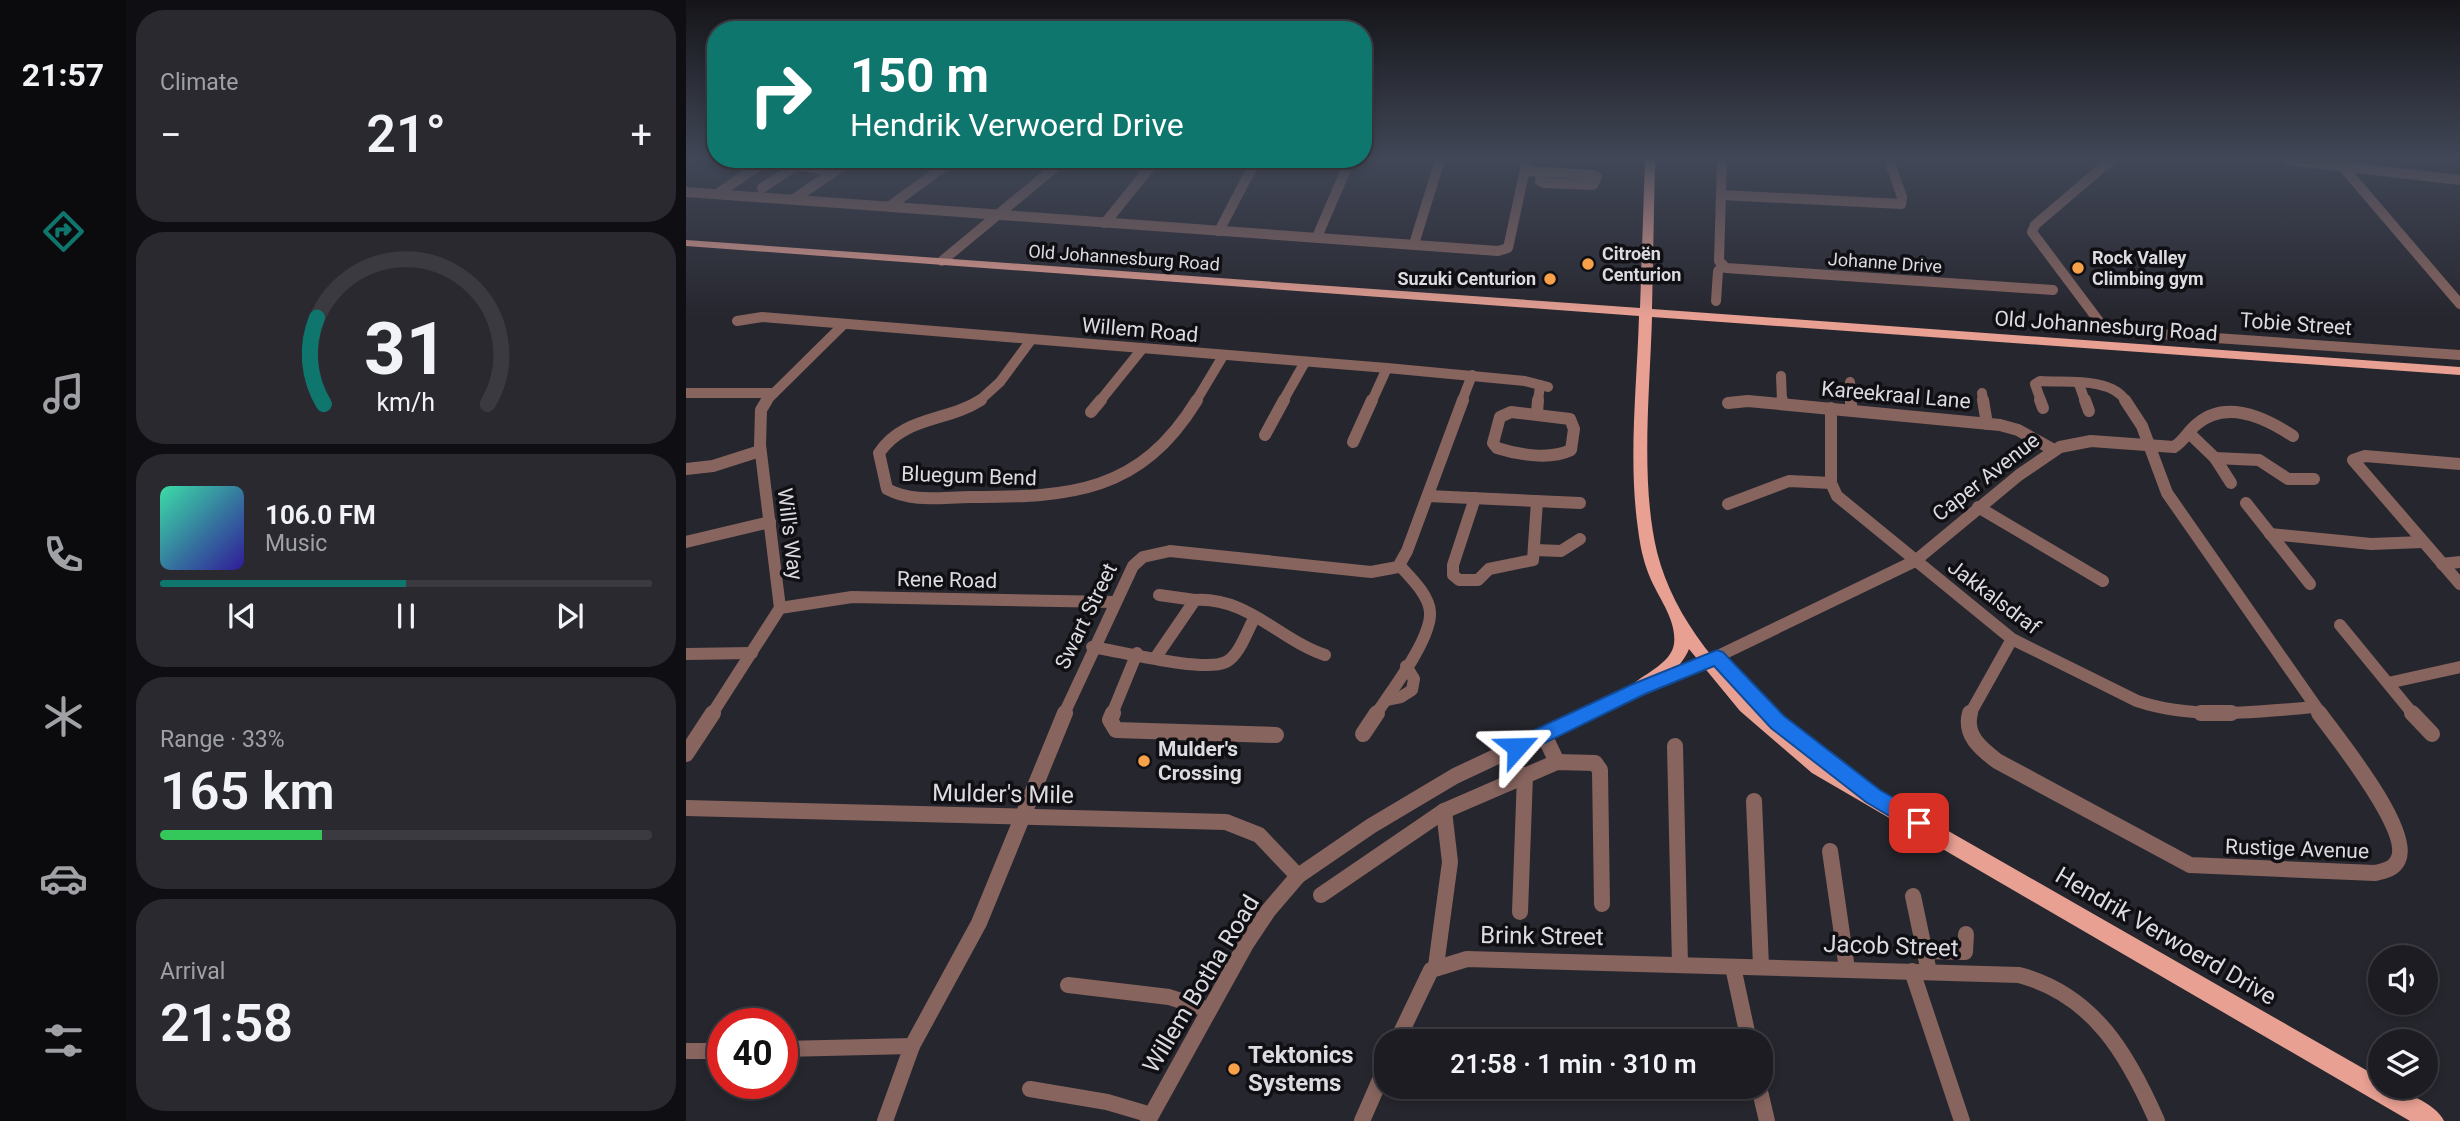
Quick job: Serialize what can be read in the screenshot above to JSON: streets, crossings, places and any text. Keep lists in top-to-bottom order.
{
  "streets": {
    "main road": ["Old Johannesburg Road", "Hendrik Verwoerd Drive"],
    "street": [
      "Johanne Drive",
      "Tobie Street",
      "Willem Road",
      "Kareekraal Lane",
      "Bluegum Bend",
      "Caper Avenue",
      "Will's Way",
      "Rene Road",
      "Jakkalsdraf",
      "Swart Street",
      "Mulder's Mile",
      "Rustige Avenue",
      "Brink Street",
      "Jacob Street",
      "Willem Botha Road"
    ]
  },
  "crossings": [
    ["Old Johannesburg Road", "Hendrik Verwoerd Drive"],
    ["Willem Road", "Bluegum Bend"],
    ["Willem Road", "Will's Way"],
    ["Kareekraal Lane", "Caper Avenue"],
    ["Caper Avenue", "Jakkalsdraf"],
    ["Caper Avenue", "Rustige Avenue"],
    ["Caper Avenue", "Hendrik Verwoerd Drive"],
    ["Caper Avenue", "Willem Botha Road"],
    ["Will's Way", "Rene Road"],
    ["Rene Road", "Swart Street"],
    ["Jakkalsdraf", "Rustige Avenue"],
    ["Swart Street", "Mulder's Mile"],
    ["Mulder's Mile", "Willem Botha Road"],
    ["Brink Street", "Jacob Street"],
    ["Hendrik Verwoerd Drive", "Willem Botha Road"]
  ],
  "places": [
    "Citroën Centurion",
    "Rock Valley Climbing gym",
    "Suzuki Centurion",
    "Mulder's Crossing",
    "Tektonics Systems"
  ],
  "page": {
    "tabs": "21:57",
    "tile": [
      "Climate",
      ["Range · 33%", "165 km"],
      ["Arrival", "21:58"]
    ],
    "turn": ["150 m", "Hendrik Verwoerd Drive"],
    "heat": ["−", "21°", "+"],
    "song": ["106.0 FM", "Music"],
    "limit": "40",
    "trip": "21:58 · 1 min · 310 m",
    "gauge": ["31", "km/h"]
  }
}
